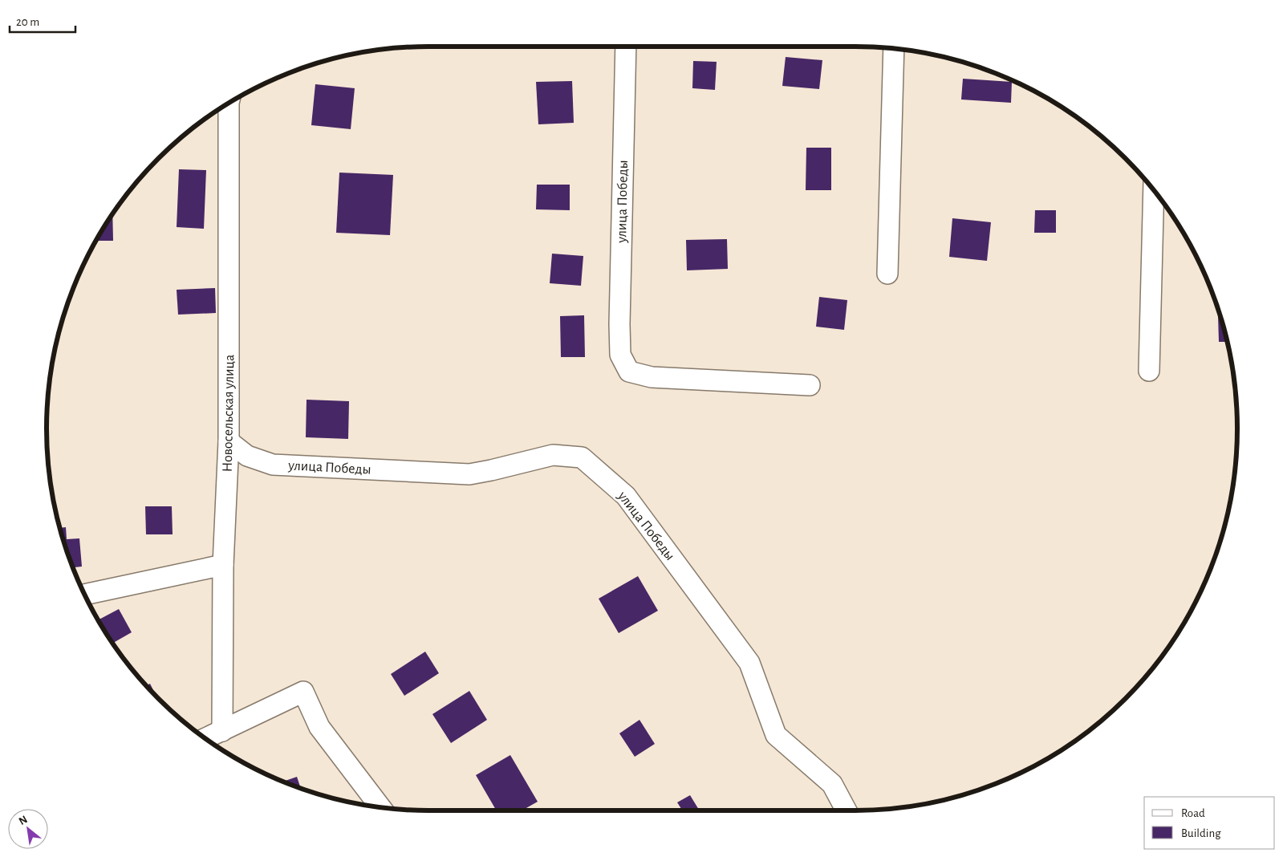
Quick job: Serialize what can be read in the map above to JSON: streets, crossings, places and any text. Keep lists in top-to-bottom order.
{
  "streets": {
    "street": ["улица Победы", "Новосельская улица"]
  },
  "crossings": [
    ["улица Победы", "Новосельская улица"]
  ],
  "legend": ["Road", "Building"],
  "scale_bar": "20 m",
  "north": "top left"
}
